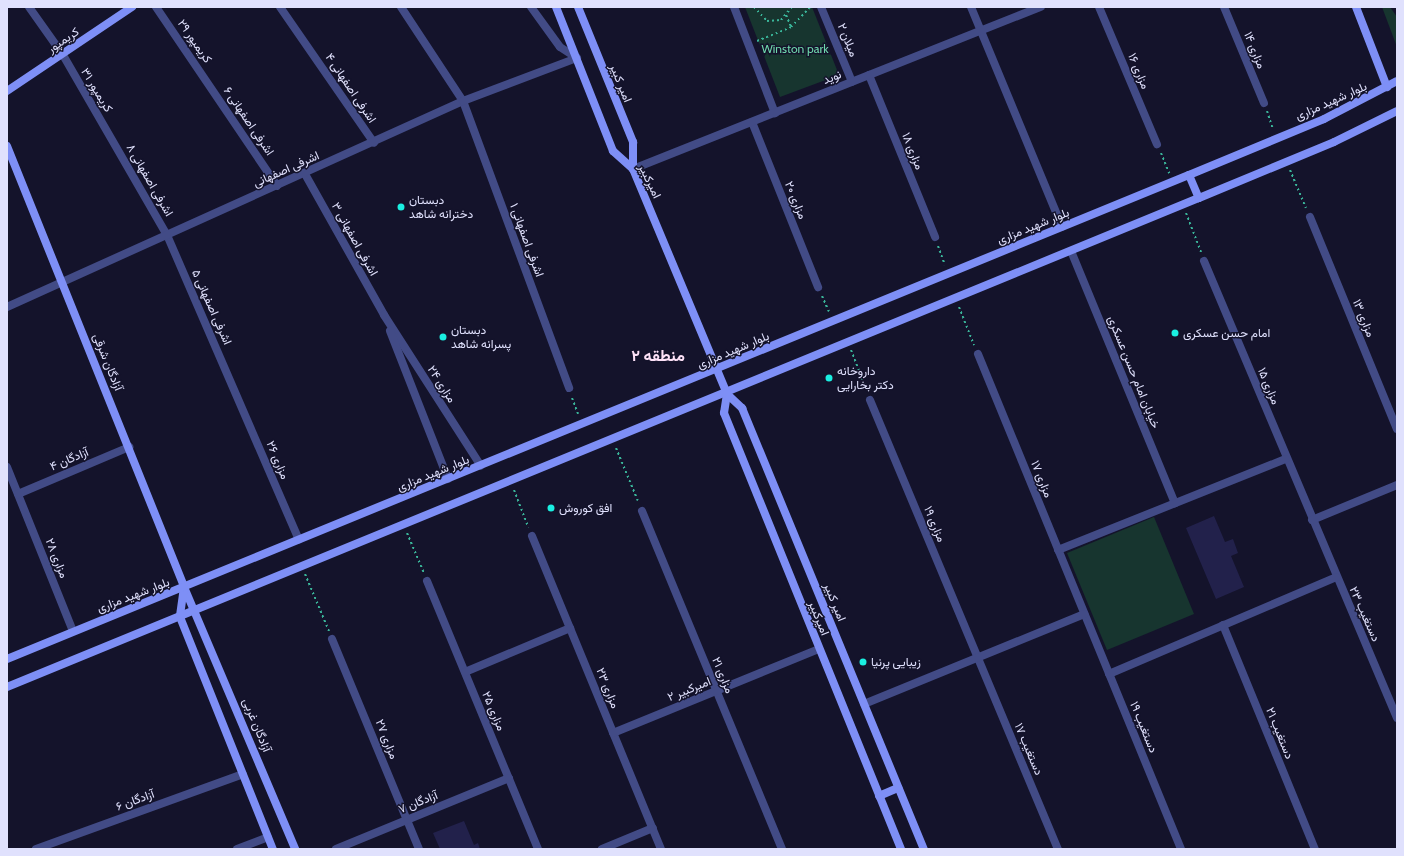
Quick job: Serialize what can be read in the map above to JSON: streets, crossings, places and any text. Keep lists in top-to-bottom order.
{
  "streets": {
    "main road": [
      "کریمپور",
      "امیر کبیر",
      "بلوار شهید مزاری",
      "امیرکبیر",
      "آزادگان شرقی",
      "آزادگان غربی"
    ],
    "street": [
      "میلان ۲",
      "کریمپور ۲۹",
      "مزاری ۱۴",
      "مزاری ۱۶",
      "نوید",
      "اشرفی اصفهانی ۴",
      "کریمپور ۳۱",
      "اشرفی اصفهانی ۶",
      "مزاری ۱۸",
      "اشرفی اصفهانی",
      "اشرفی اصفهانی ۸",
      "مزاری ۲۰",
      "اشرفی اصفهانی ۳",
      "اشرفی اصفهانی ۱",
      "اشرفی اصفهانی ۵",
      "مزاری ۱۳",
      "خیابان امام حسن عسکری",
      "مزاری ۲۴",
      "مزاری ۱۵",
      "آزادگان ۴",
      "مزاری ۲۶",
      "مزاری ۱۷",
      "مزاری ۱۹",
      "مزاری ۲۸",
      "دستغیب ۲۳",
      "مزاری ۲۱",
      "مزاری ۲۳",
      "امیرکبیر ۲",
      "مزاری ۲۵",
      "دستغیب ۱۹",
      "دستغیب ۲۱",
      "مزاری ۲۷",
      "دستغیب ۱۷",
      "آزادگان ۶",
      "آزادگان ۷"
    ]
  },
  "crossings": [
    ["کریمپور", "کریمپور ۳۱"],
    ["میلان ۲", "نوید"],
    ["کریمپور ۲۹", "اشرفی اصفهانی ۶"],
    ["نوید", "امیر کبیر"],
    ["نوید", "مزاری ۱۸"],
    ["نوید", "امیرکبیر"],
    ["نوید", "مزاری ۲۰"],
    ["امیر کبیر", "بلوار شهید مزاری"],
    ["امیر کبیر", "امیرکبیر"],
    ["اشرفی اصفهانی ۴", "اشرفی اصفهانی"],
    ["کریمپور ۳۱", "اشرفی اصفهانی ۸"],
    ["بلوار شهید مزاری", "امیرکبیر"],
    ["بلوار شهید مزاری", "آزادگان شرقی"],
    ["بلوار شهید مزاری", "مزاری ۲۴"],
    ["بلوار شهید مزاری", "مزاری ۲۶"],
    ["بلوار شهید مزاری", "مزاری ۲۸"],
    ["اشرفی اصفهانی ۶", "اشرفی اصفهانی"],
    ["اشرفی اصفهانی", "اشرفی اصفهانی ۸"],
    ["اشرفی اصفهانی", "امیرکبیر"],
    ["اشرفی اصفهانی", "اشرفی اصفهانی ۳"],
    ["اشرفی اصفهانی", "اشرفی اصفهانی ۱"],
    ["اشرفی اصفهانی", "اشرفی اصفهانی ۵"],
    ["اشرفی اصفهانی", "آزادگان شرقی"],
    ["اشرفی اصفهانی ۸", "اشرفی اصفهانی ۵"],
    ["امیرکبیر", "امیرکبیر ۲"],
    ["اشرفی اصفهانی ۳", "مزاری ۲۴"],
    ["اشرفی اصفهانی ۵", "مزاری ۲۶"],
    ["آزادگان شرقی", "آزادگان ۴"],
    ["آزادگان شرقی", "آزادگان غربی"],
    ["مزاری ۱۵", "دستغیب ۲۳"],
    ["آزادگان ۴", "مزاری ۲۸"],
    ["مزاری ۱۷", "دستغیب ۱۹"],
    ["مزاری ۱۹", "دستغیب ۱۷"],
    ["مزاری ۲۱", "امیرکبیر ۲"],
    ["مزاری ۲۳", "امیرکبیر ۲"],
    ["مزاری ۲۵", "آزادگان ۷"],
    ["مزاری ۲۷", "آزادگان ۷"]
  ],
  "districts": ["منطقه ۲"],
  "parks": ["Winston park"],
  "places": [
    "دبستان دخترانه شاهد",
    "امام حسن عسکری",
    "دبستان پسرانه شاهد",
    "داروخانه دکتر بخارایی",
    "افق کوروش",
    "زیبایی پرنیا"
  ]
}
